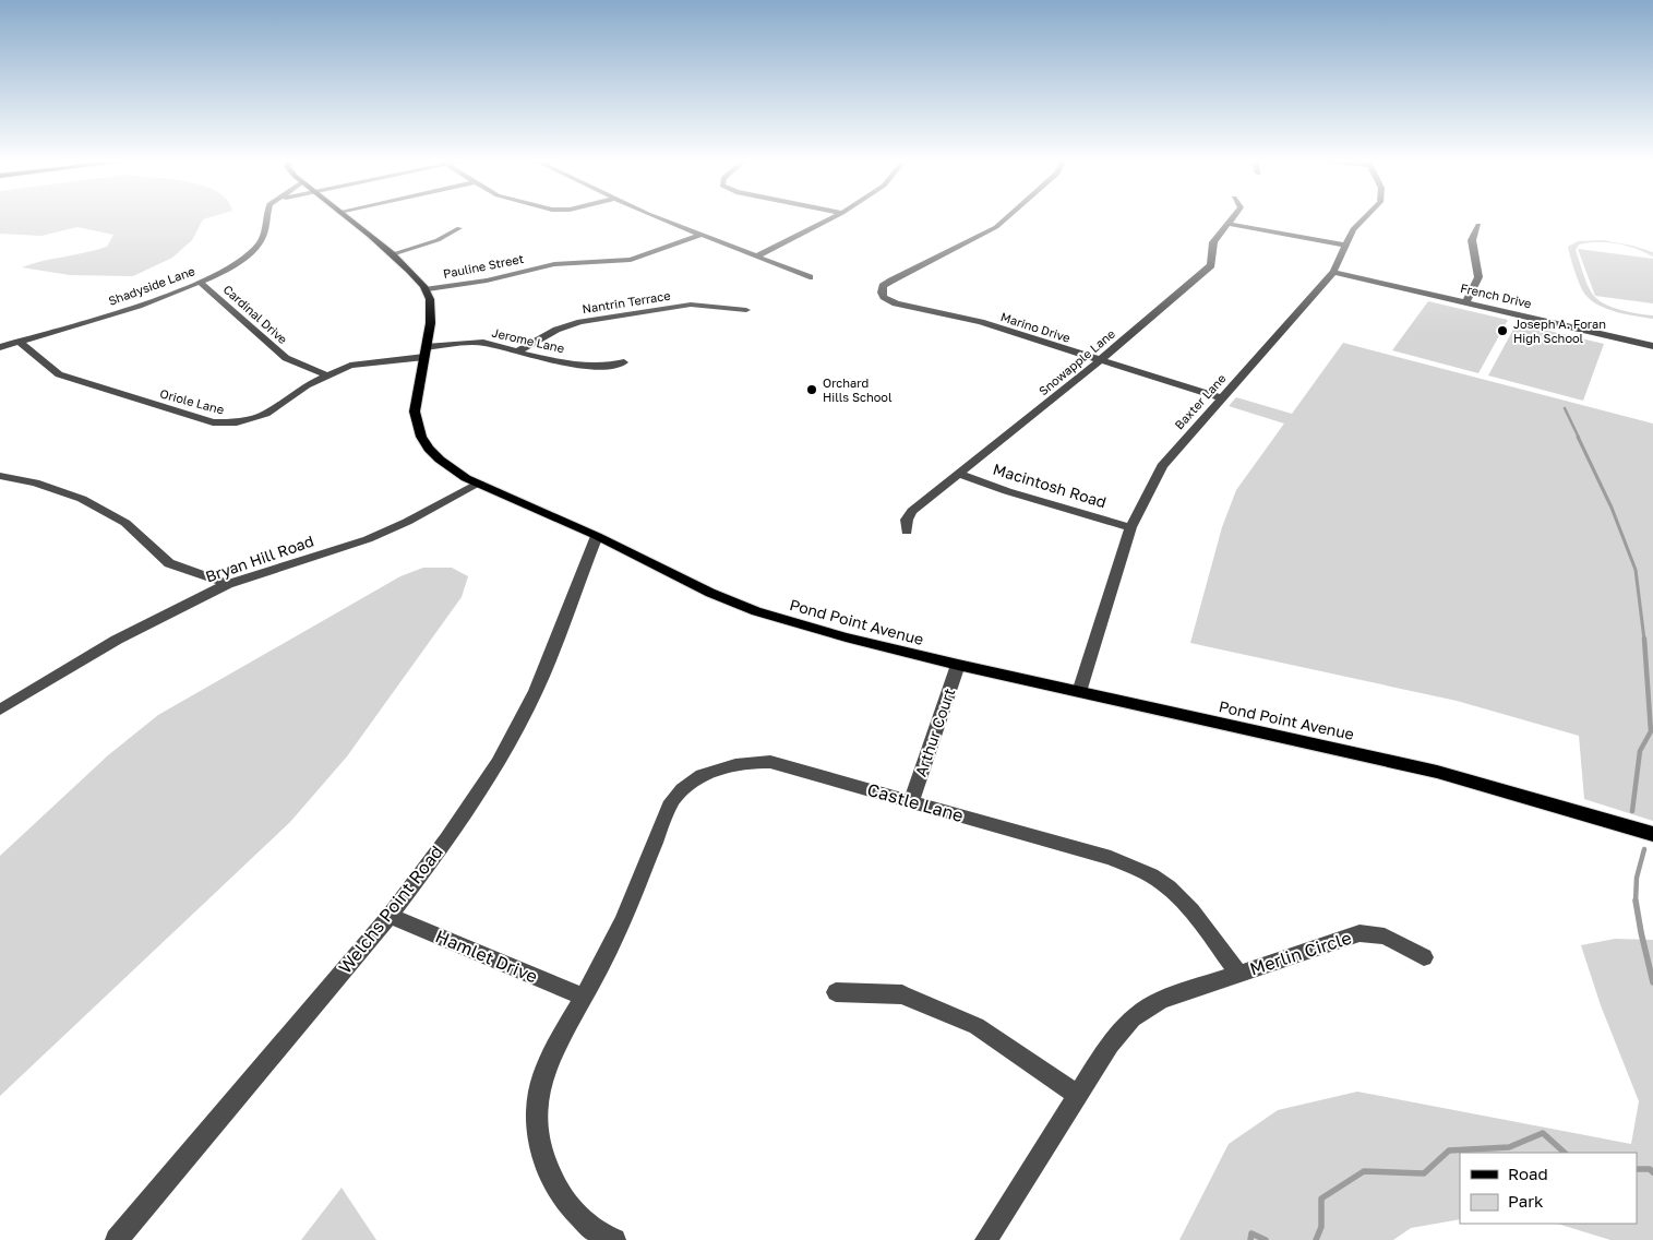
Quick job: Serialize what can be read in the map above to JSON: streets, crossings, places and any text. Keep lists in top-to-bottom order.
{
  "streets": {
    "main road": ["Pond Point Avenue"],
    "street": [
      "Pauline Street",
      "Shadyside Lane",
      "French Drive",
      "Nantrin Terrace",
      "Cardinal Drive",
      "Marino Drive",
      "Jerome Lane",
      "Snowapple Lane",
      "Oriole Lane",
      "Baxter Lane",
      "Macintosh Road",
      "Bryan Hill Road",
      "Arthur Court",
      "Castle Lane",
      "Welchs Point Road",
      "Merlin Circle",
      "Hamlet Drive"
    ]
  },
  "crossings": [
    ["Pauline Street", "Pond Point Avenue"],
    ["Shadyside Lane", "Cardinal Drive"],
    ["Shadyside Lane", "Oriole Lane"],
    ["French Drive", "Baxter Lane"],
    ["Nantrin Terrace", "Jerome Lane"],
    ["Cardinal Drive", "Oriole Lane"],
    ["Marino Drive", "Snowapple Lane"],
    ["Marino Drive", "Baxter Lane"],
    ["Jerome Lane", "Oriole Lane"],
    ["Jerome Lane", "Pond Point Avenue"],
    ["Snowapple Lane", "Macintosh Road"],
    ["Oriole Lane", "Pond Point Avenue"],
    ["Baxter Lane", "Macintosh Road"],
    ["Baxter Lane", "Pond Point Avenue"],
    ["Bryan Hill Road", "Pond Point Avenue"],
    ["Pond Point Avenue", "Arthur Court"],
    ["Pond Point Avenue", "Welchs Point Road"],
    ["Arthur Court", "Castle Lane"],
    ["Castle Lane", "Merlin Circle"],
    ["Castle Lane", "Hamlet Drive"],
    ["Welchs Point Road", "Hamlet Drive"]
  ],
  "places": ["Joseph A. Foran High School", "Orchard Hills School"],
  "legend": ["Road", "Park"]
}
